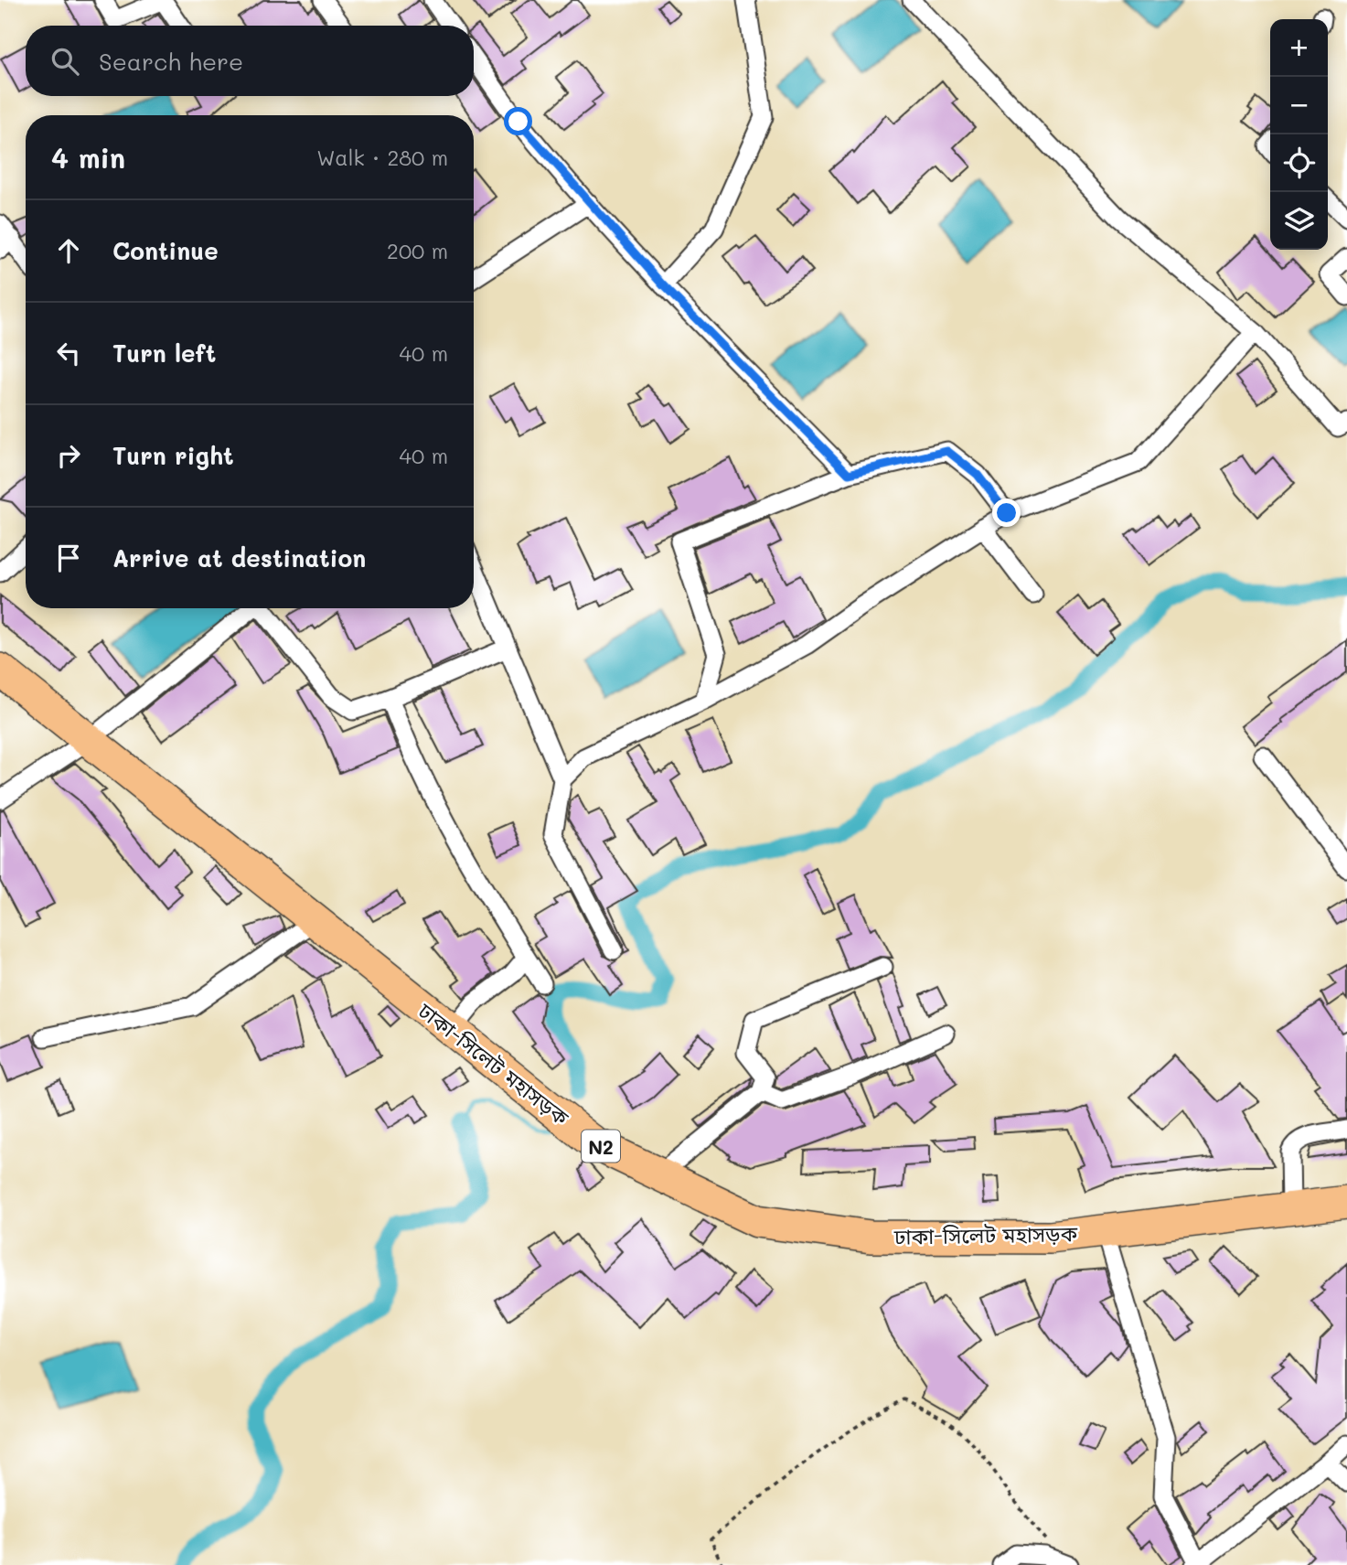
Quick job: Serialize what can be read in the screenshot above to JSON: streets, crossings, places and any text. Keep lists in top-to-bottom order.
{
  "streets": {
    "highway": ["ঢাকা-সিলেট মহাসড়ক", "N2"]
  },
  "page": {
    "map_buttons": ["+", "−"],
    "search": "Search here",
    "heading": ["4 min", "Walk · 280 m"],
    "list": [
      ["Continue", "200 m"],
      ["Turn left", "40 m"],
      ["Turn right", "40 m"],
      "Arrive at destination"
    ]
  }
}
